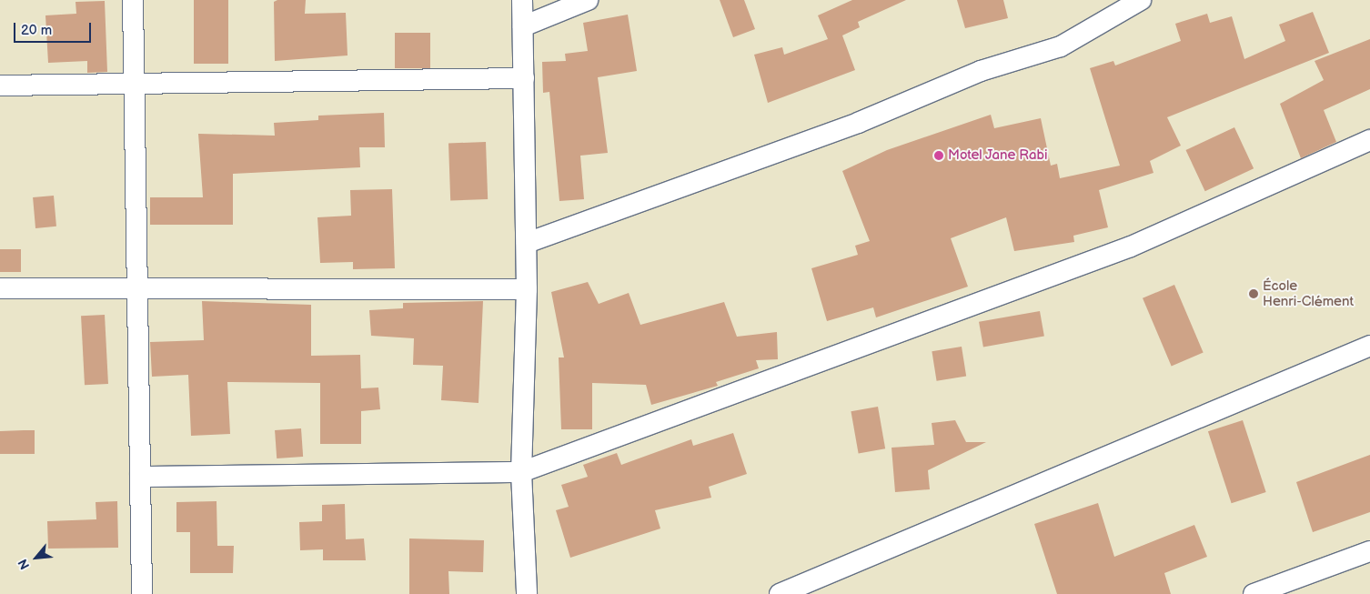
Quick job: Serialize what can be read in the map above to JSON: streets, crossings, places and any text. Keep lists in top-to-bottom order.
{
  "places": ["Motel Jane Rabi", "École Henri-Clément"],
  "scale_bar": "20 m",
  "north": "bottom left"
}
